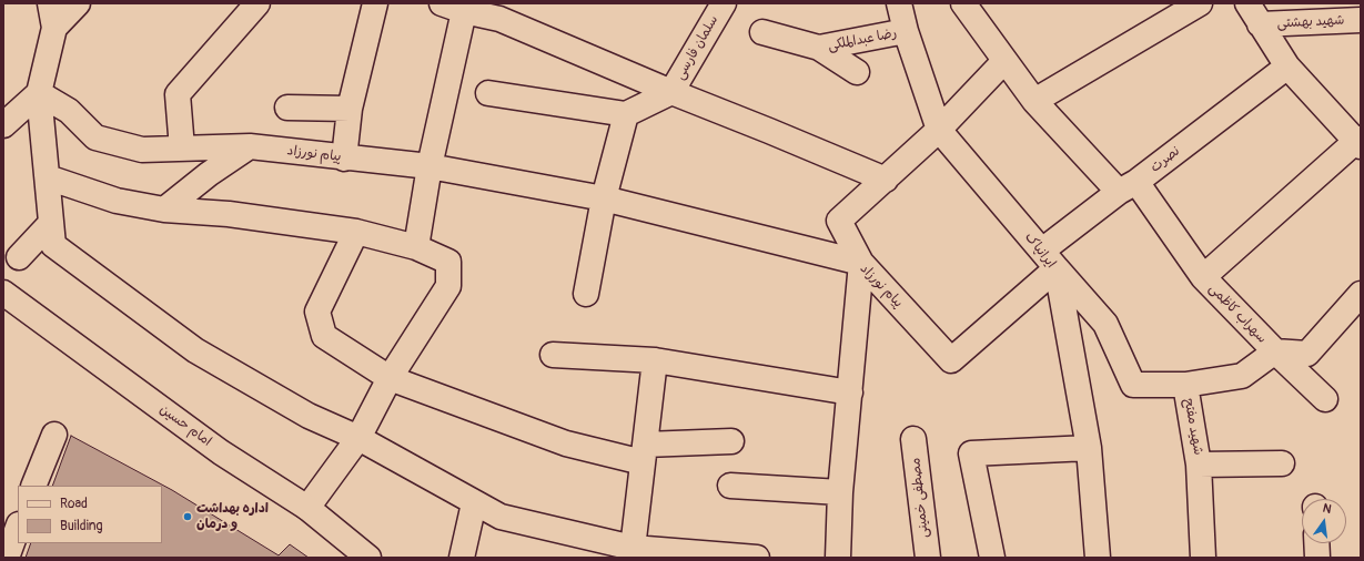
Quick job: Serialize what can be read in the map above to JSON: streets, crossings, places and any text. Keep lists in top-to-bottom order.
{
  "streets": {
    "street": [
      "شهید بهشتی",
      "رضا عبدالملکی",
      "سلمان فارسی",
      "پیام نورزاد",
      "نصرت",
      "ایرانپاک",
      "سهراب کاظمی",
      "امام حسین",
      "شهید مفتح",
      "مصطفی خمینی"
    ]
  },
  "crossings": [
    ["رضا عبدالملکی", "ایرانپاک"],
    ["پیام نورزاد", "نصرت"],
    ["پیام نورزاد", "ایرانپاک"],
    ["نصرت", "ایرانپاک"],
    ["نصرت", "سهراب کاظمی"],
    ["سهراب کاظمی", "شهید مفتح"]
  ],
  "places": ["اداره بهداشت و درمان"],
  "legend": ["Road", "Building"],
  "north": "top"
}
